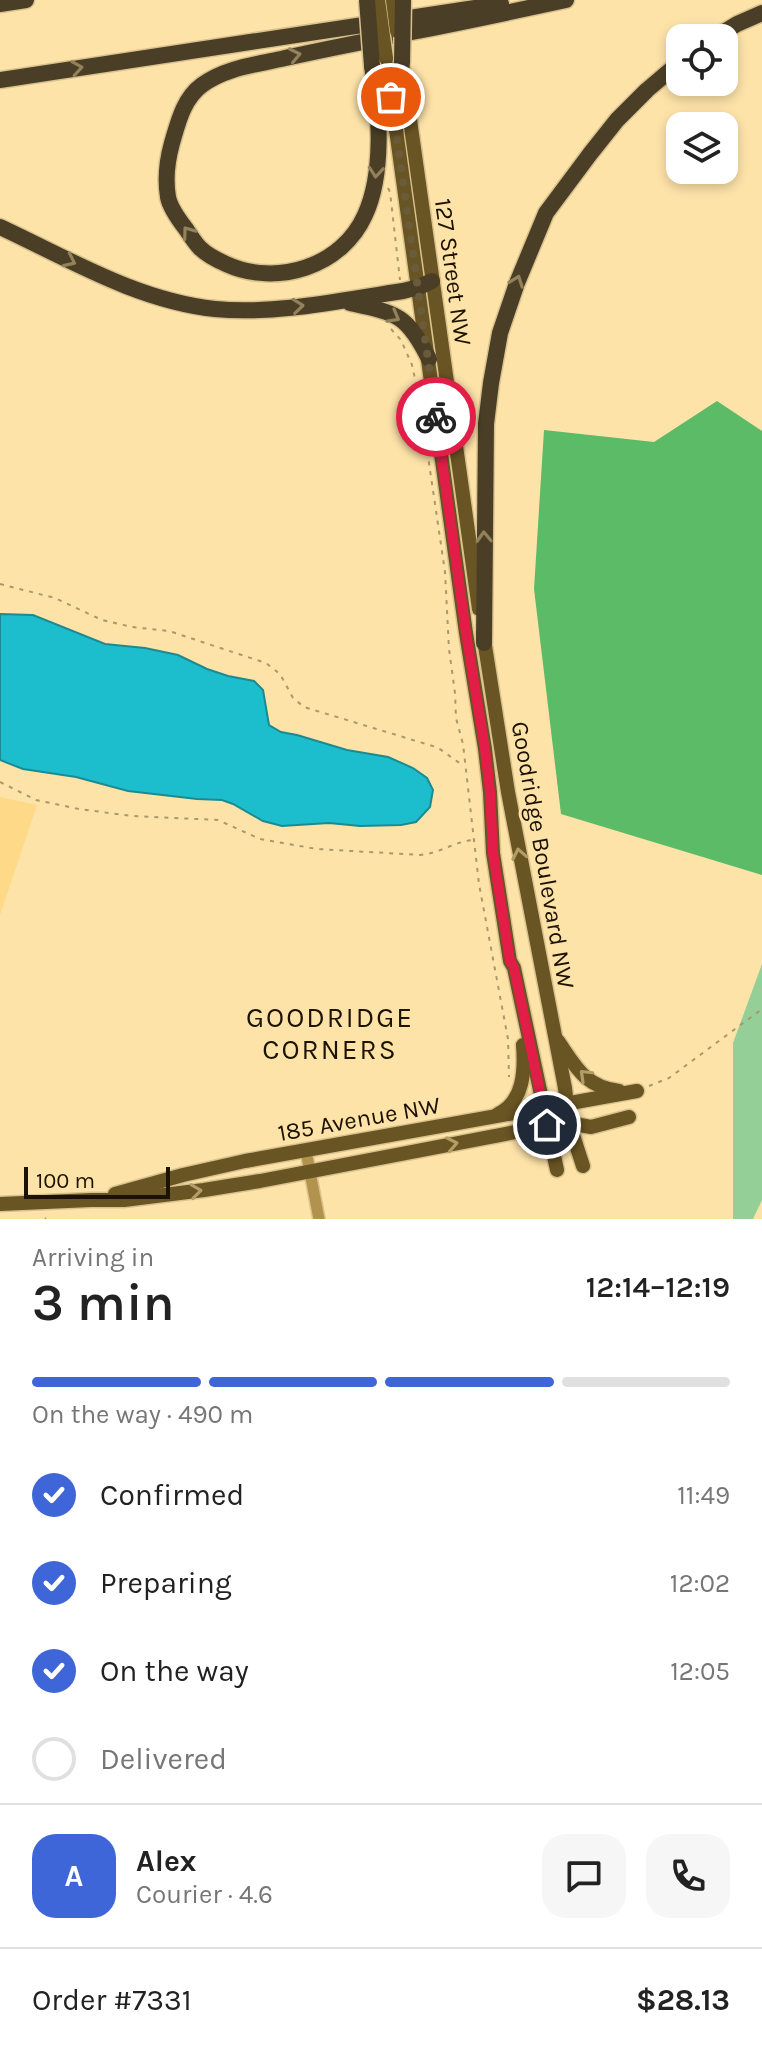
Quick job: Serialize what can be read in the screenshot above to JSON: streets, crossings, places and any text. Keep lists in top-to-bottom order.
{
  "streets": {
    "main road": ["127 Street NW", "Goodridge Boulevard NW", "185 Avenue NW"]
  },
  "crossings": [
    ["127 Street NW", "Goodridge Boulevard NW"],
    ["Goodridge Boulevard NW", "185 Avenue NW"]
  ],
  "districts": ["GOODRIDGE CORNERS"],
  "scale_bar": "100 m",
  "page": {
    "scale": "100 m",
    "heading": ["3 min", "Arriving in", "12:14–12:19"],
    "panel": [
      "Alex",
      "Courier · 4.6",
      "Order #7331",
      "$28.13"
    ],
    "bar": "On the way · 490 m",
    "list": [
      ["Confirmed", "11:49"],
      ["Preparing", "12:02"],
      ["On the way", "12:05"],
      "Delivered"
    ],
    "round": "A"
  }
}
